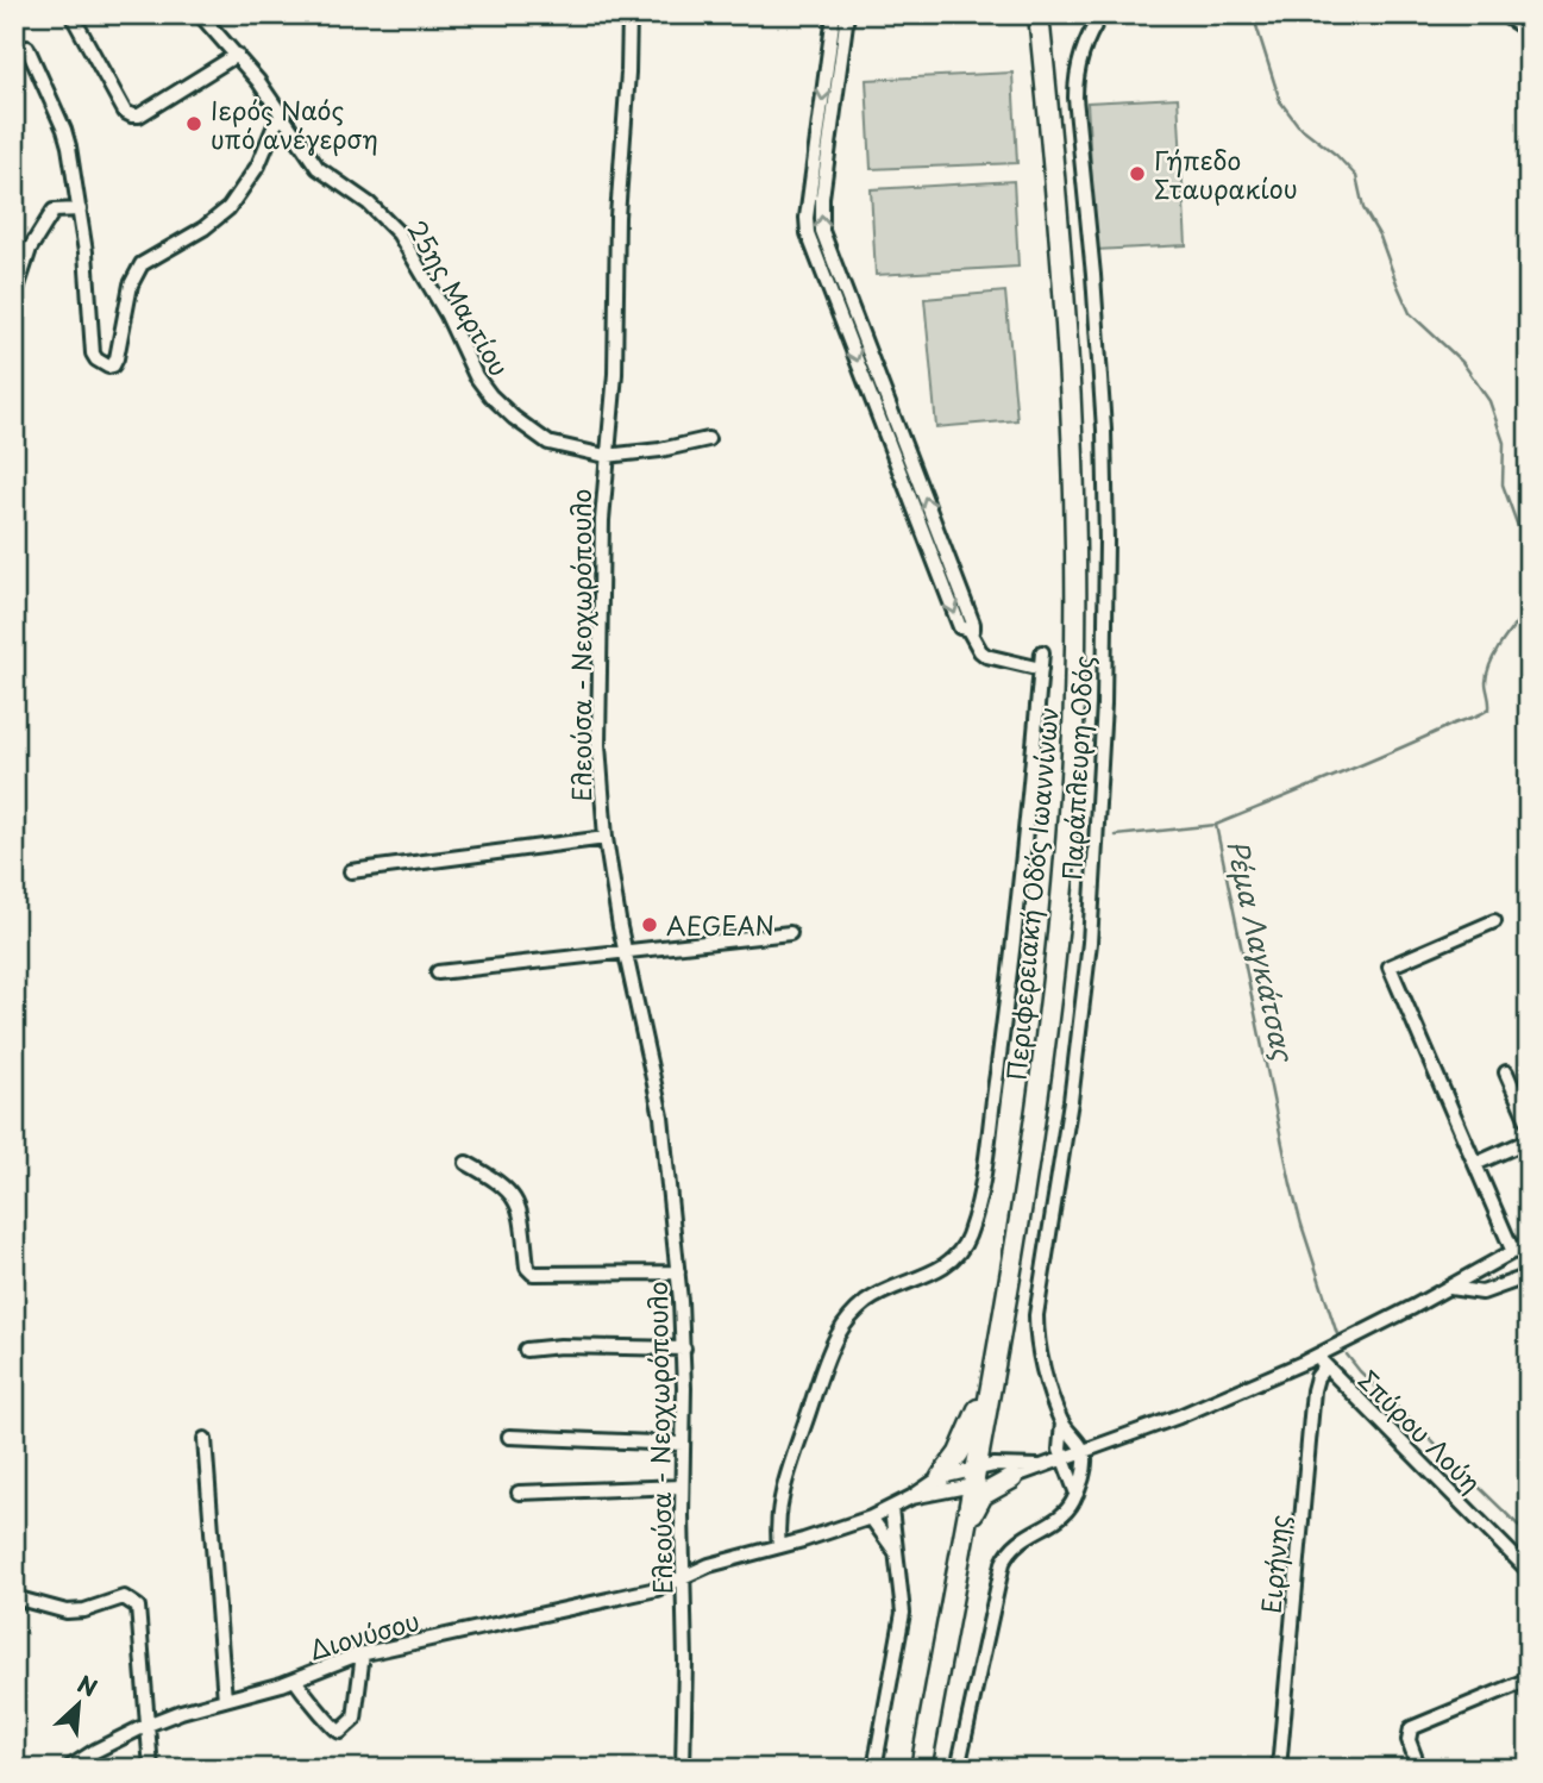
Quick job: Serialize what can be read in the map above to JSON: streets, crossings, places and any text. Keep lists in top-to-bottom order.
{
  "streets": {
    "highway": ["Περιφερειακή Οδός Ιωαννίνων"],
    "street": [
      "25ης Μαρτίου",
      "Ελεούσα - Νεοχωρόπουλο",
      "Παράπλευρη Οδός",
      "Σπύρου Λούη",
      "Ειρήνης",
      "Διονύσου"
    ]
  },
  "crossings": [
    ["25ης Μαρτίου", "Ελεούσα - Νεοχωρόπουλο"],
    ["Ελεούσα - Νεοχωρόπουλο", "Διονύσου"],
    ["Σπύρου Λούη", "Ειρήνης"]
  ],
  "water": ["Ρέμα Λαγκάτσας"],
  "places": ["Ιερός Ναός υπό ανέγερση", "Γήπεδο Σταυρακίου", "AEGEAN"],
  "north": "top right"
}
